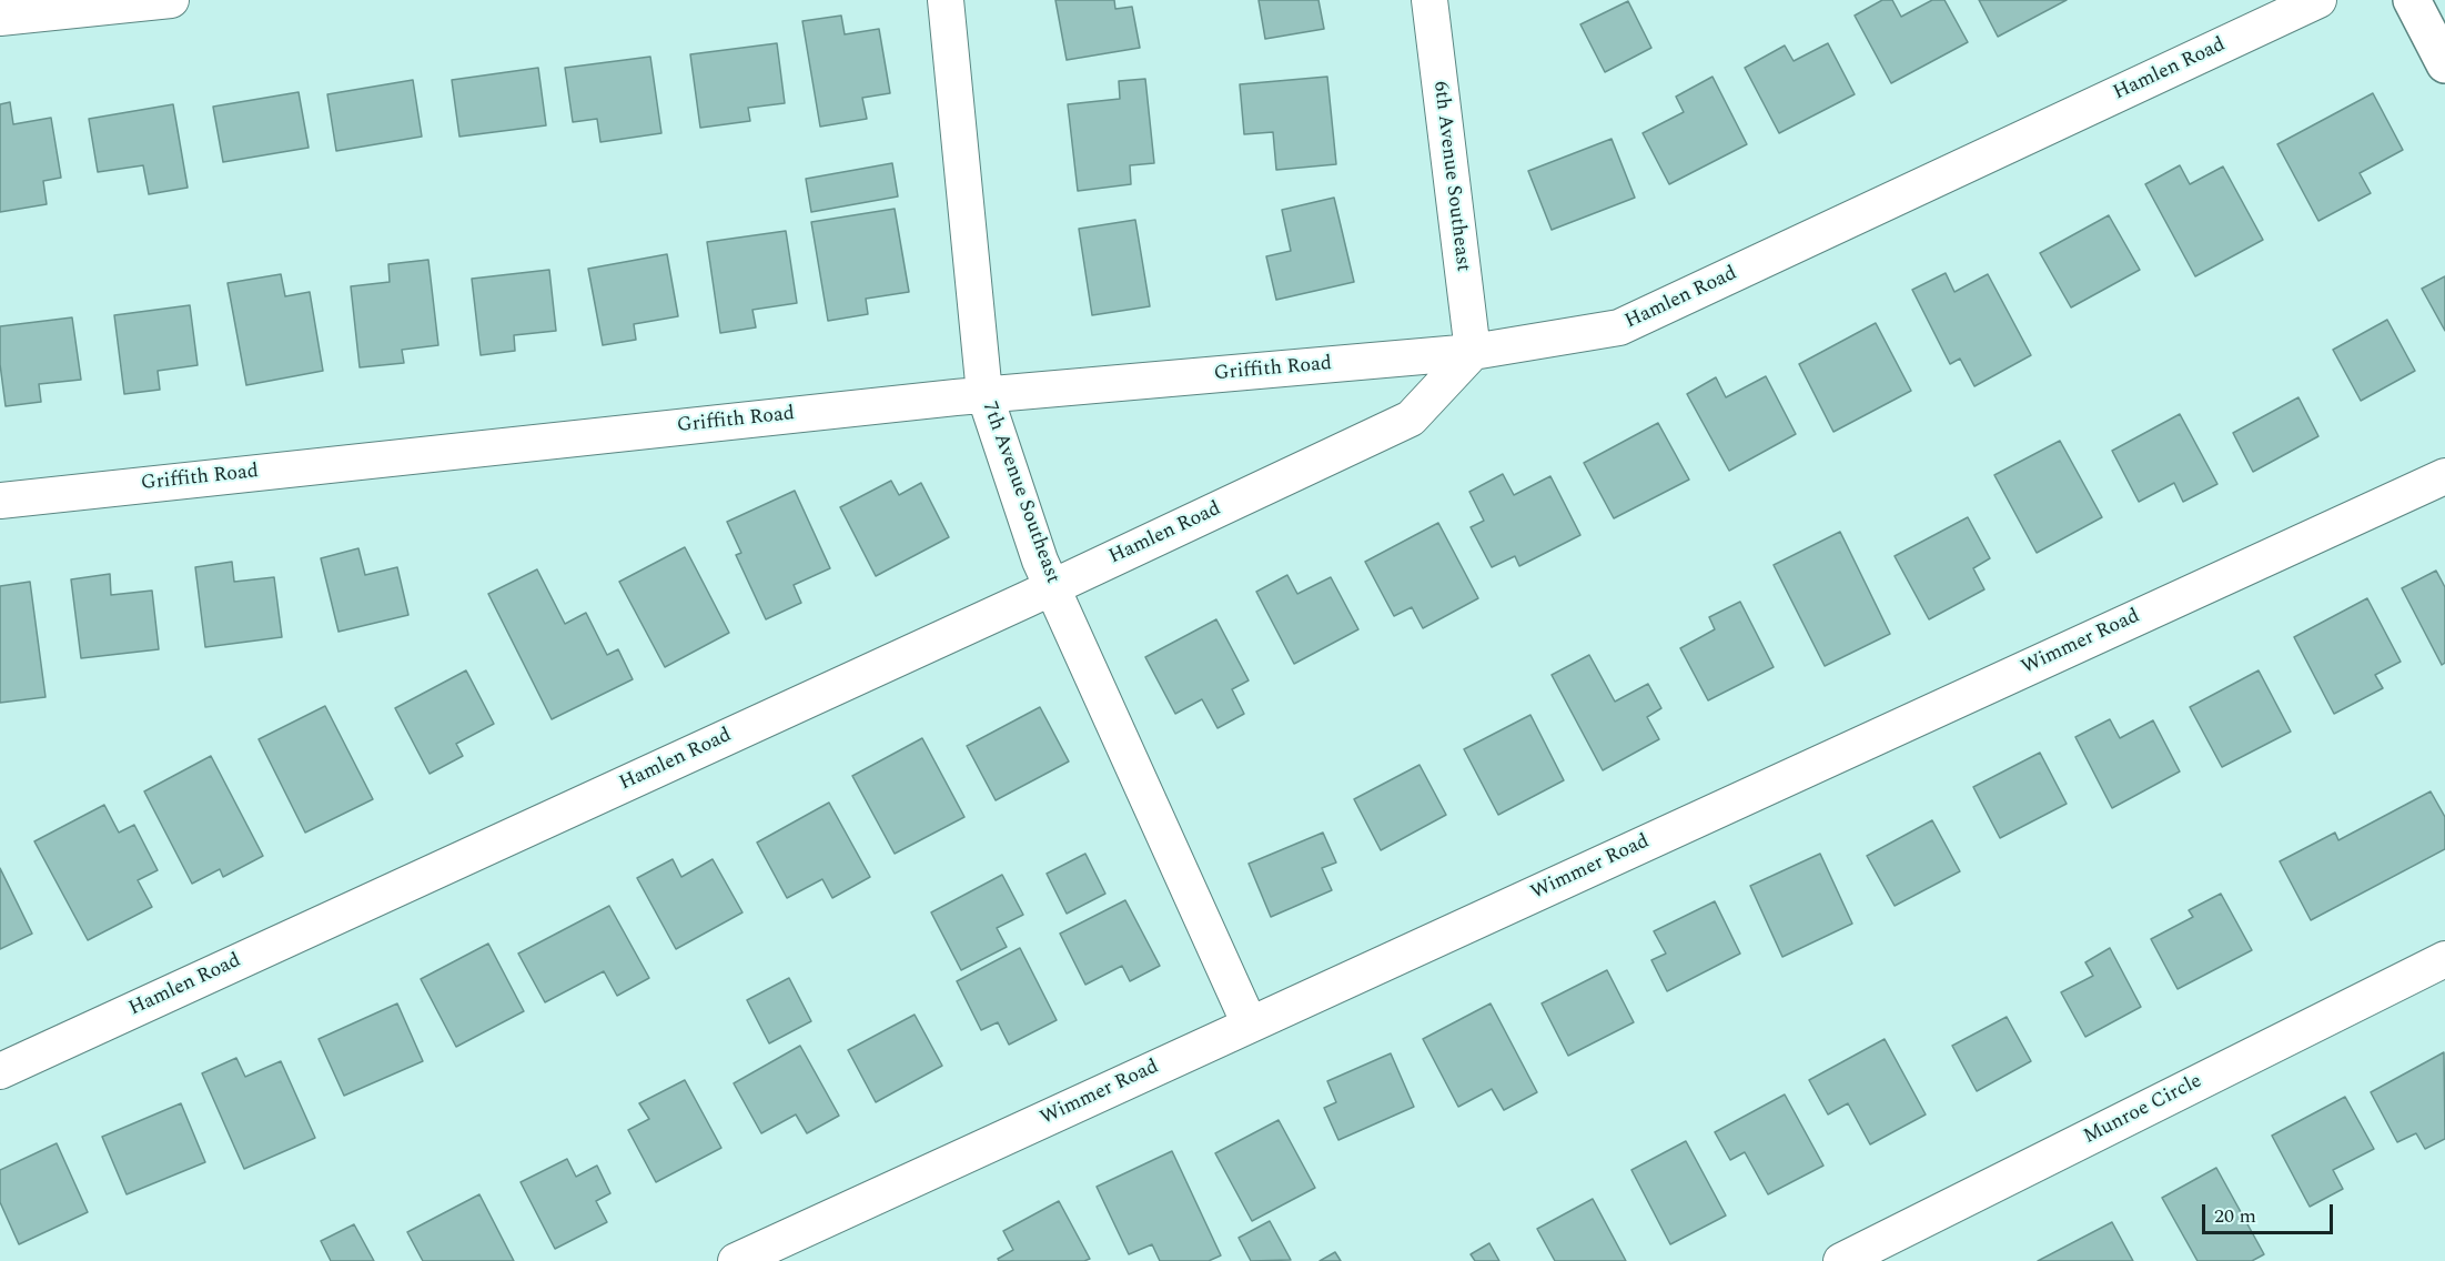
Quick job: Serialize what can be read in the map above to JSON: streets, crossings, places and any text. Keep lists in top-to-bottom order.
{
  "streets": {
    "street": [
      "Hamlen Road",
      "6th Avenue Southeast",
      "Griffith Road",
      "7th Avenue Southeast",
      "Wimmer Road",
      "Munroe Circle"
    ]
  },
  "crossings": [
    ["Hamlen Road", "6th Avenue Southeast"],
    ["Hamlen Road", "Griffith Road"],
    ["Hamlen Road", "7th Avenue Southeast"],
    ["6th Avenue Southeast", "Griffith Road"],
    ["Griffith Road", "7th Avenue Southeast"],
    ["7th Avenue Southeast", "Wimmer Road"]
  ],
  "scale_bar": "20 m"
}
